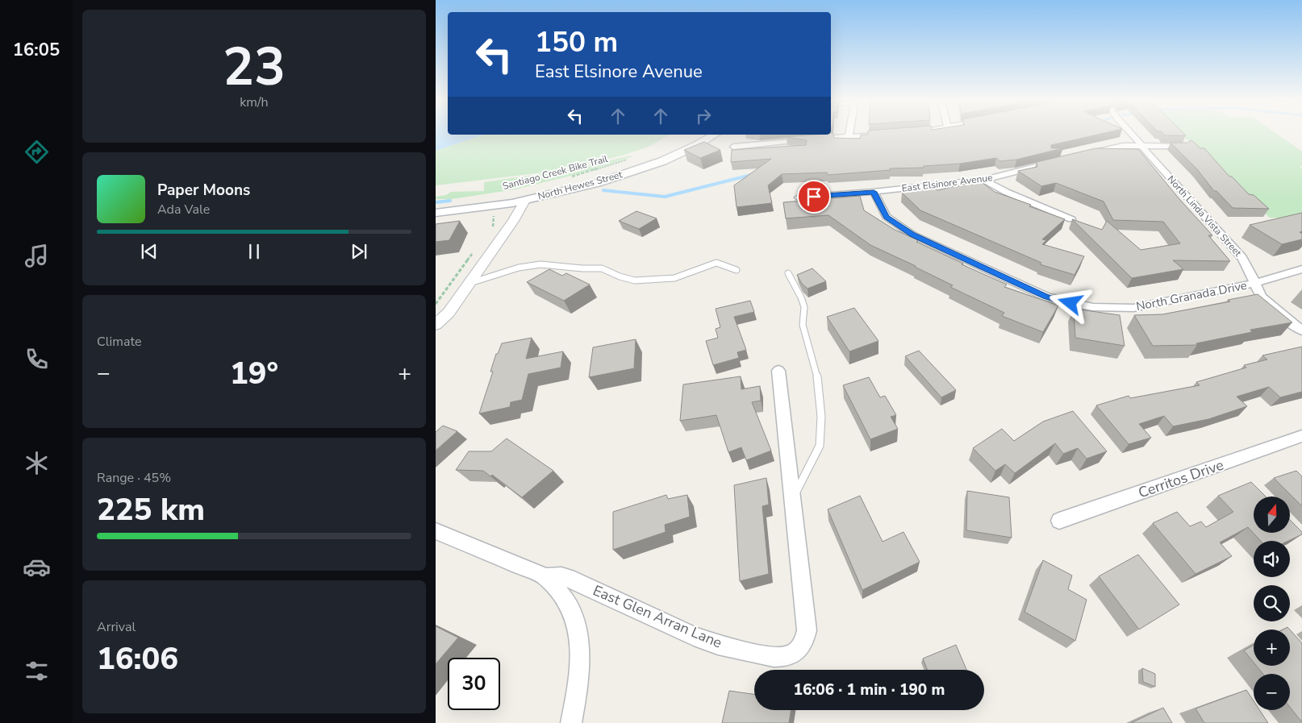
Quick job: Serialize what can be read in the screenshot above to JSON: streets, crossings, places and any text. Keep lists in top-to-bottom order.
{
  "streets": {
    "main road": ["North Hewes Street"],
    "street": [
      "East Elsinore Avenue",
      "North Linda Vista Street",
      "North Granada Drive",
      "Cerritos Drive",
      "East Glen Arran Lane"
    ],
    "path": ["Santiago Creek Bike Trail"]
  },
  "crossings": [
    ["East Elsinore Avenue", "North Granada Drive"],
    ["North Linda Vista Street", "North Granada Drive"]
  ],
  "north": "top",
  "page": {
    "tabs": "16:05",
    "tile": [
      ["23", "km/h"],
      "Climate",
      ["Range · 45%", "225 km"],
      ["Arrival", "16:06"]
    ],
    "turn": ["150 m", "East Elsinore Avenue"],
    "song": ["Paper Moons", "Ada Vale"],
    "heat": ["−", "19°", "+"],
    "map_buttons": ["+", "−"],
    "limit": "30",
    "trip": "16:06 · 1 min · 190 m"
  }
}
